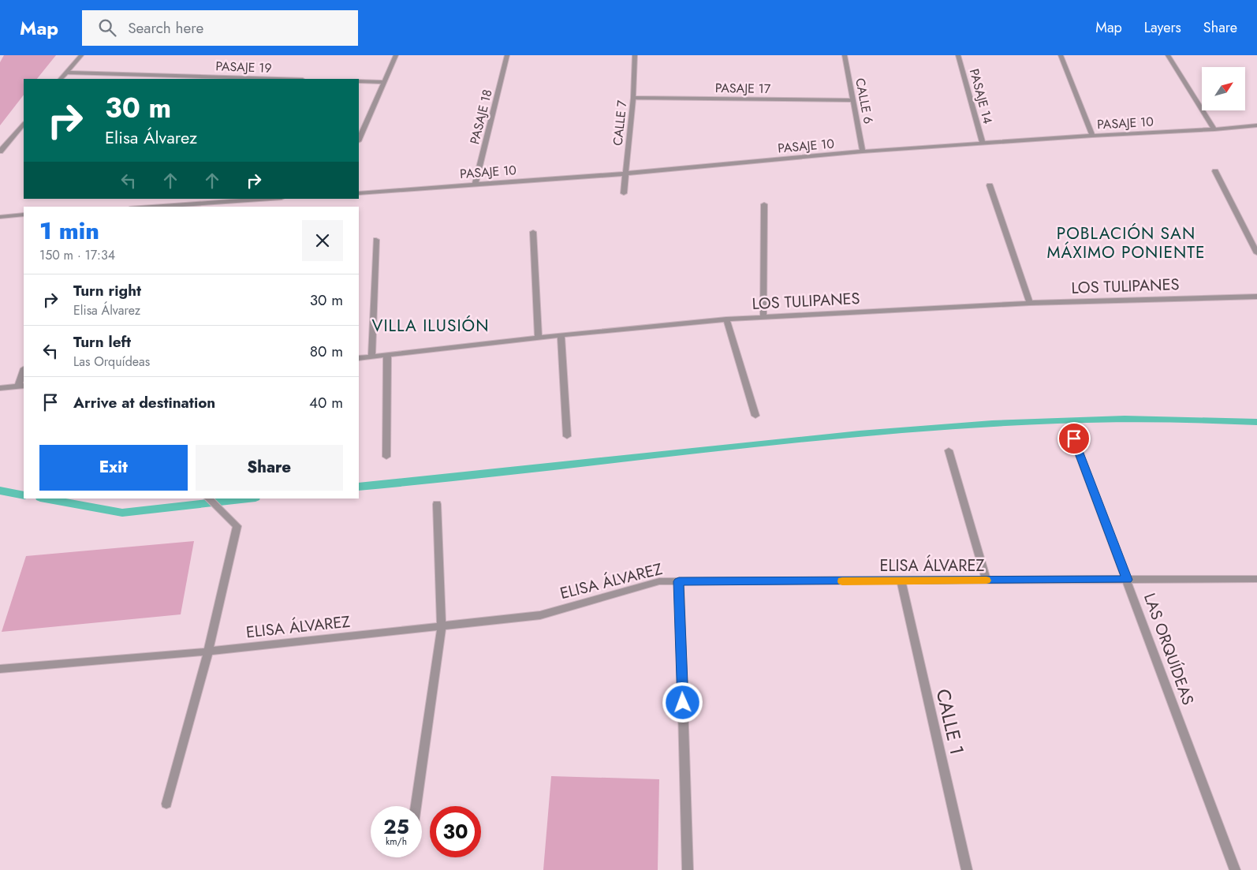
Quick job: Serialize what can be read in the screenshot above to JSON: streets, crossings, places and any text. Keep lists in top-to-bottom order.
{
  "streets": {
    "street": [
      "PASAJE 19",
      "PASAJE 17",
      "PASAJE 14",
      "CALLE 6",
      "PASAJE 18",
      "CALLE 7",
      "PASAJE 10",
      "LOS TULIPANES",
      "ELISA ÁLVAREZ",
      "LAS ORQUÍDEAS",
      "CALLE 1"
    ]
  },
  "crossings": [
    ["PASAJE 17", "CALLE 6"],
    ["PASAJE 17", "CALLE 7"],
    ["PASAJE 14", "PASAJE 10"],
    ["CALLE 6", "PASAJE 10"],
    ["PASAJE 18", "PASAJE 10"],
    ["CALLE 7", "PASAJE 10"],
    ["ELISA ÁLVAREZ", "LAS ORQUÍDEAS"],
    ["ELISA ÁLVAREZ", "CALLE 1"]
  ],
  "districts": ["POBLACIÓN SAN MÁXIMO PONIENTE", "VILLA ILUSIÓN"],
  "north": "top right",
  "page": {
    "header": "Map",
    "search": "Search here",
    "nav": ["Map", "Layers", "Share"],
    "turn": ["30 m", "Elisa Álvarez"],
    "heading": ["1 min", "150 m · 17:34"],
    "list": [
      {
        "name": "Turn right",
        "note": "Elisa Álvarez",
        "value": "30 m"
      },
      {
        "name": "Turn left",
        "note": "Las Orquídeas",
        "value": "80 m"
      },
      {
        "name": "Arrive at destination",
        "value": "40 m"
      }
    ],
    "buttons": ["Exit", "Share"],
    "speed": "25 km/h",
    "limit": "30"
  }
}
